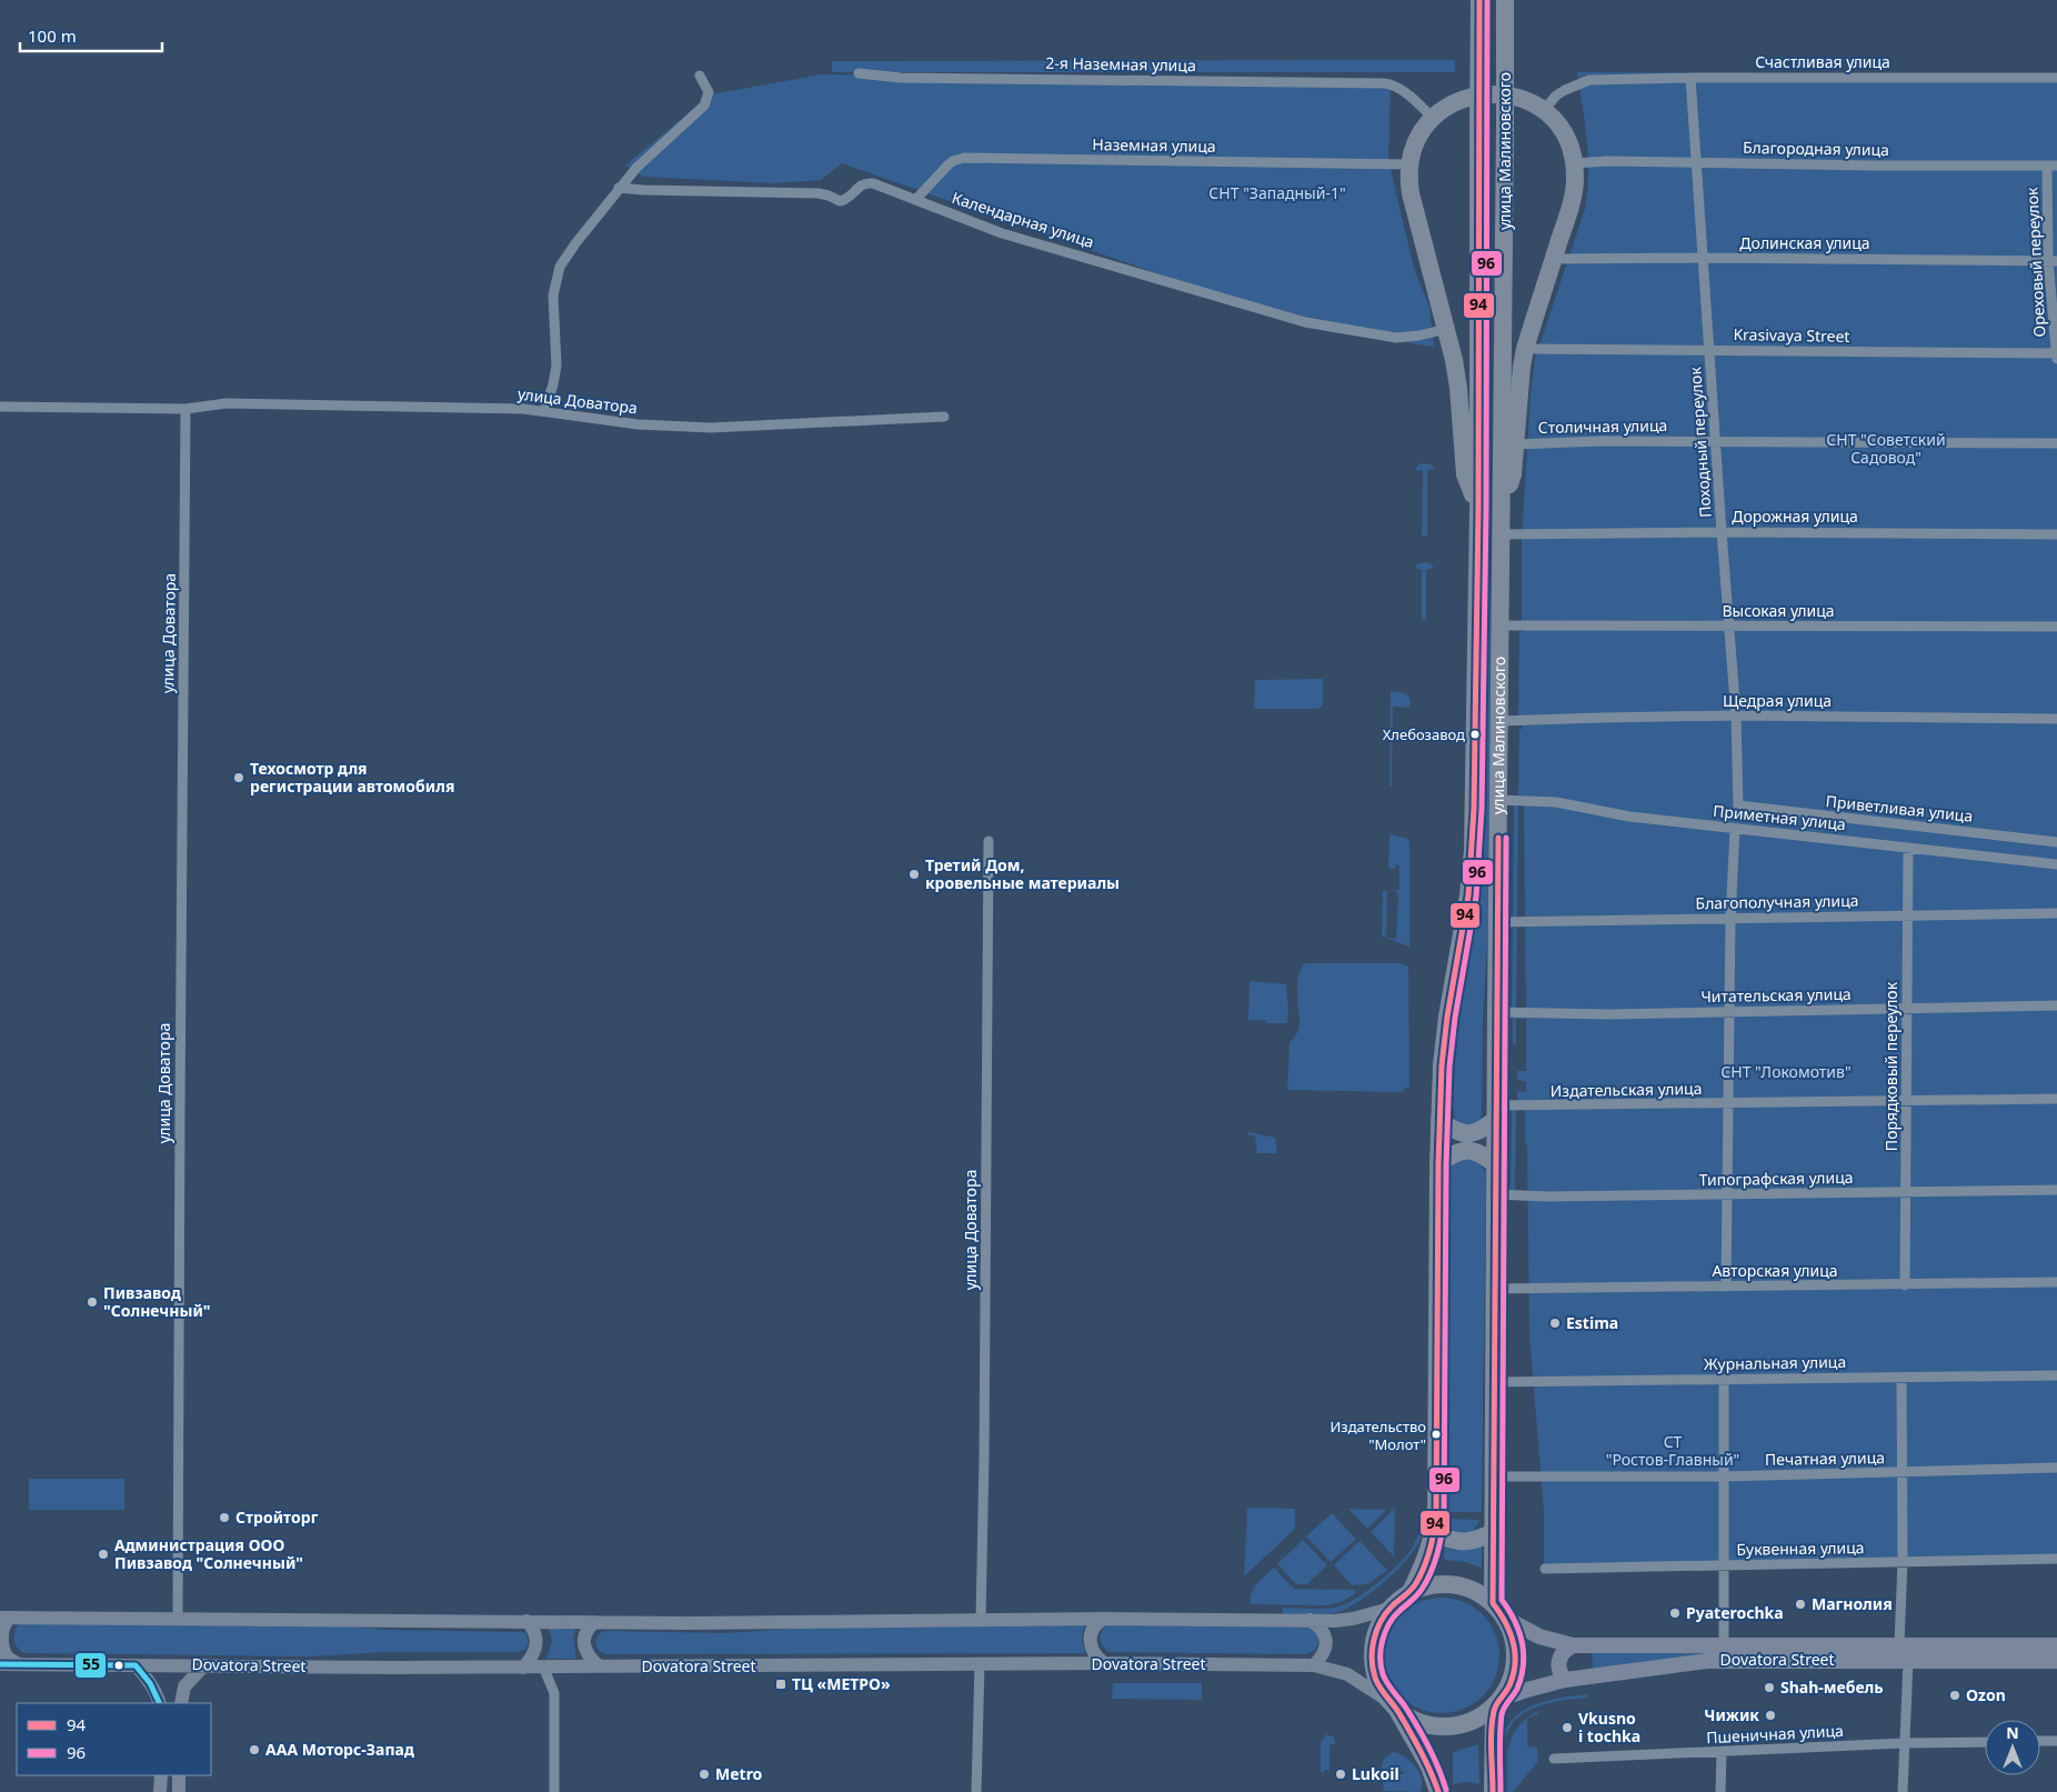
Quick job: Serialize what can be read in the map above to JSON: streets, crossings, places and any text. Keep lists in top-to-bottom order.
{
  "streets": {
    "highway": ["улица Малиновского"],
    "main road": ["Dovatora Street"],
    "street": [
      "Счастливая улица",
      "2-я Наземная улица",
      "Наземная улица",
      "Благородная улица",
      "Календарная улица",
      "Долинская улица",
      "Ореховый переулок",
      "Krasivaya Street",
      "улица Доватора",
      "Столичная улица",
      "Походный переулок",
      "Дорожная улица",
      "Высокая улица",
      "Щедрая улица",
      "Приветливая улица",
      "Приметная улица",
      "Благополучная улица",
      "Читательская улица",
      "Порядковый переулок",
      "Издательская улица",
      "Типографская улица",
      "Авторская улица",
      "Журнальная улица",
      "Печатная улица",
      "Буквенная улица",
      "Пшеничная улица"
    ]
  },
  "crossings": [
    ["Счастливая улица", "Походный переулок"],
    ["Наземная улица", "Календарная улица"],
    ["Благородная улица", "Ореховый переулок"],
    ["Благородная улица", "Походный переулок"],
    ["улица Малиновского", "Дорожная улица"],
    ["улица Малиновского", "Высокая улица"],
    ["улица Малиновского", "Щедрая улица"],
    ["улица Малиновского", "Приметная улица"],
    ["улица Малиновского", "Благополучная улица"],
    ["улица Малиновского", "Читательская улица"],
    ["улица Малиновского", "Издательская улица"],
    ["улица Малиновского", "Типографская улица"],
    ["улица Малиновского", "Авторская улица"],
    ["улица Малиновского", "Журнальная улица"],
    ["улица Малиновского", "Печатная улица"],
    ["улица Малиновского", "Dovatora Street"],
    ["Долинская улица", "Ореховый переулок"],
    ["Долинская улица", "Походный переулок"],
    ["Ореховый переулок", "Krasivaya Street"],
    ["Krasivaya Street", "Походный переулок"],
    ["Столичная улица", "Походный переулок"],
    ["Походный переулок", "Дорожная улица"],
    ["Походный переулок", "Высокая улица"],
    ["Походный переулок", "Щедрая улица"],
    ["Походный переулок", "Приветливая улица"],
    ["Приметная улица", "Порядковый переулок"],
    ["Благополучная улица", "Порядковый переулок"],
    ["Читательская улица", "Порядковый переулок"],
    ["Порядковый переулок", "Издательская улица"],
    ["Порядковый переулок", "Типографская улица"],
    ["Порядковый переулок", "Авторская улица"]
  ],
  "parks": [
    "СНТ \"Западный-1\"",
    "СНТ \"Советский Садовод\"",
    "СНТ \"Локомотив\"",
    "СТ \"Ростов-Главный\""
  ],
  "places": {
    "other": [
      "Хлебозавод",
      "Техосмотр для регистрации автомобиля",
      "Третий Дом, кровельные материалы",
      "Пивзавод \"Солнечный\"",
      "Estima",
      "Издательство \"Молот\"",
      "Стройторг",
      "Администрация ООО Пивзавод \"Солнечный\"",
      "Магнолия",
      "Pyaterochka",
      "Shah-мебель",
      "Ozon",
      "Чижик",
      "Vkusno i tochka",
      "ААА Моторс-Запад",
      "Metro",
      "Lukoil"
    ],
    "transit": ["ТЦ «МЕТРО»"]
  },
  "lines": ["transit line 94", "transit line 96", "transit line 55"],
  "legend": ["94", "96"],
  "scale_bar": "100 m",
  "north": "top"
}
